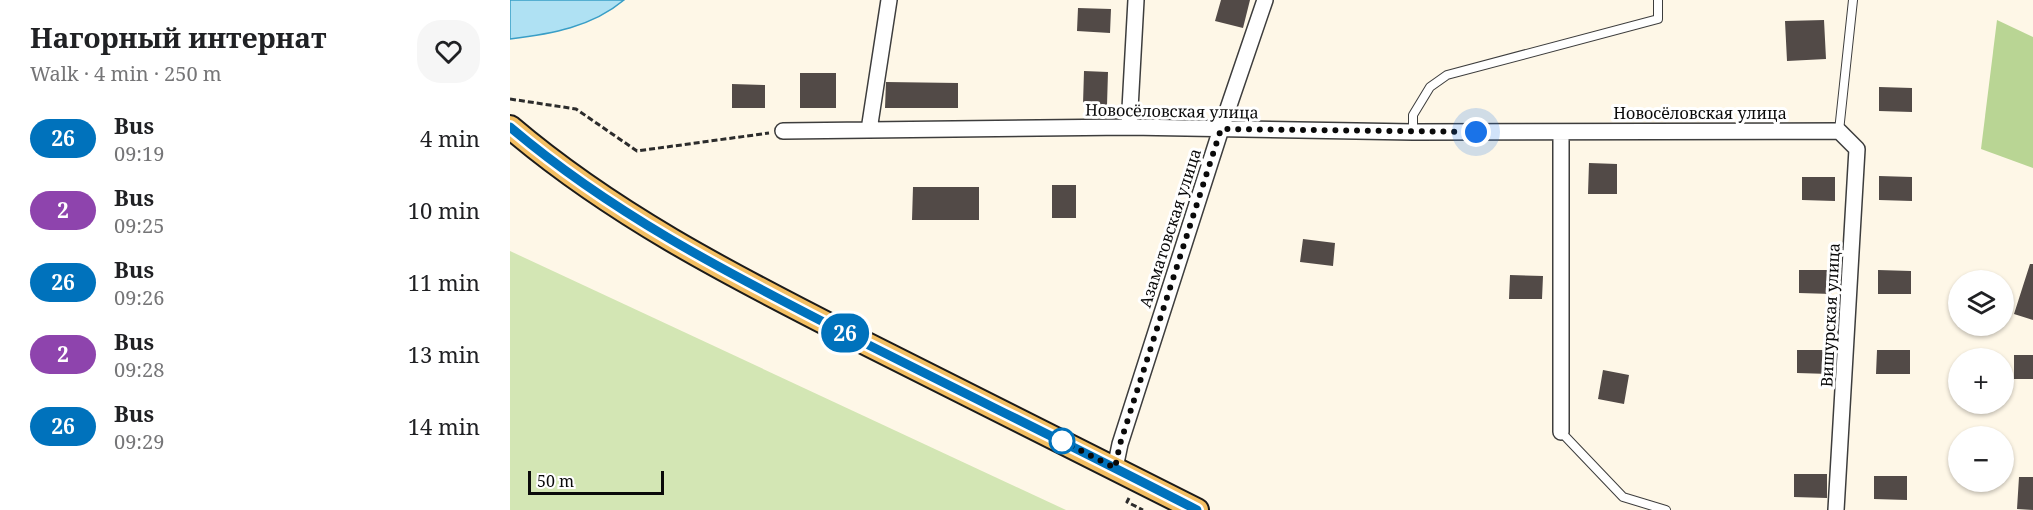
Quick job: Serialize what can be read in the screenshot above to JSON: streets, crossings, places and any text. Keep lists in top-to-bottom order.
{
  "streets": {
    "street": ["Новосёловская улица", "Азаматовская улица", "Вишурская улица"]
  },
  "crossings": [
    ["Новосёловская улица", "Азаматовская улица"],
    ["Новосёловская улица", "Вишурская улица"]
  ],
  "lines": ["bus line 26"],
  "scale_bar": "50 m",
  "page": {
    "heading": ["Нагорный интернат", "Walk · 4 min · 250 m"],
    "on_map": "26",
    "list": [
      {
        "mark": "26",
        "name": "Bus",
        "note": "09:19",
        "value": "4 min"
      },
      {
        "mark": "2",
        "name": "Bus",
        "note": "09:25",
        "value": "10 min"
      },
      {
        "mark": "26",
        "name": "Bus",
        "note": "09:26",
        "value": "11 min"
      },
      {
        "mark": "2",
        "name": "Bus",
        "note": "09:28",
        "value": "13 min"
      },
      {
        "mark": "26",
        "name": "Bus",
        "note": "09:29",
        "value": "14 min"
      }
    ],
    "map_buttons": ["+", "−"],
    "scale": "50 m"
  }
}
